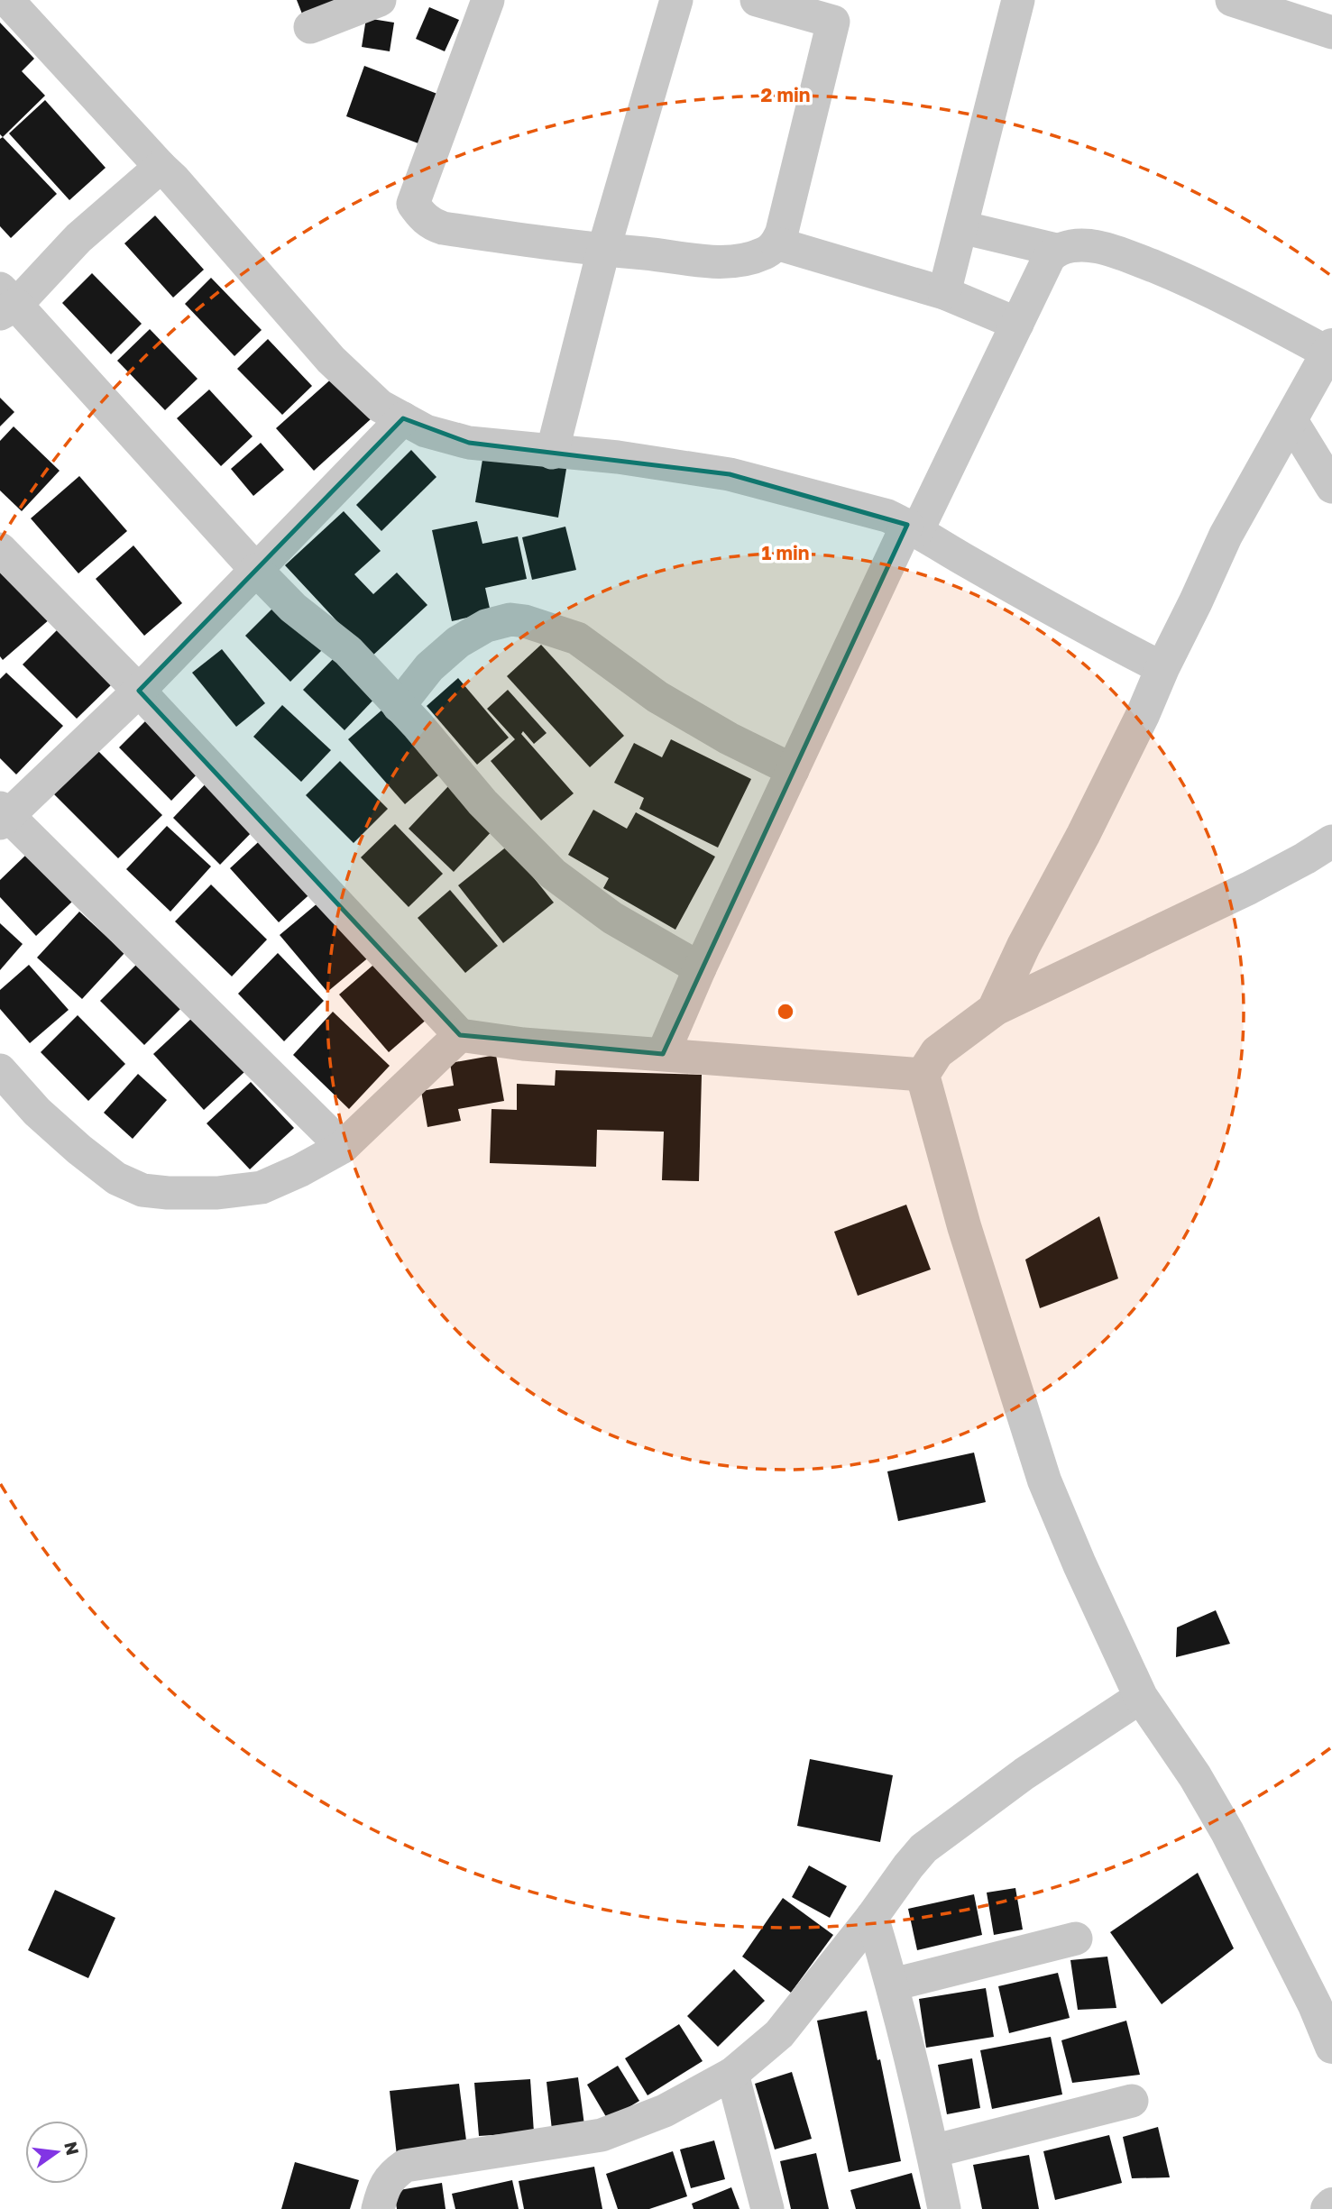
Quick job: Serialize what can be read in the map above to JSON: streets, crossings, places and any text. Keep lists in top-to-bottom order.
{
  "north": "right",
  "rings": ["2 min", "1 min"]
}
